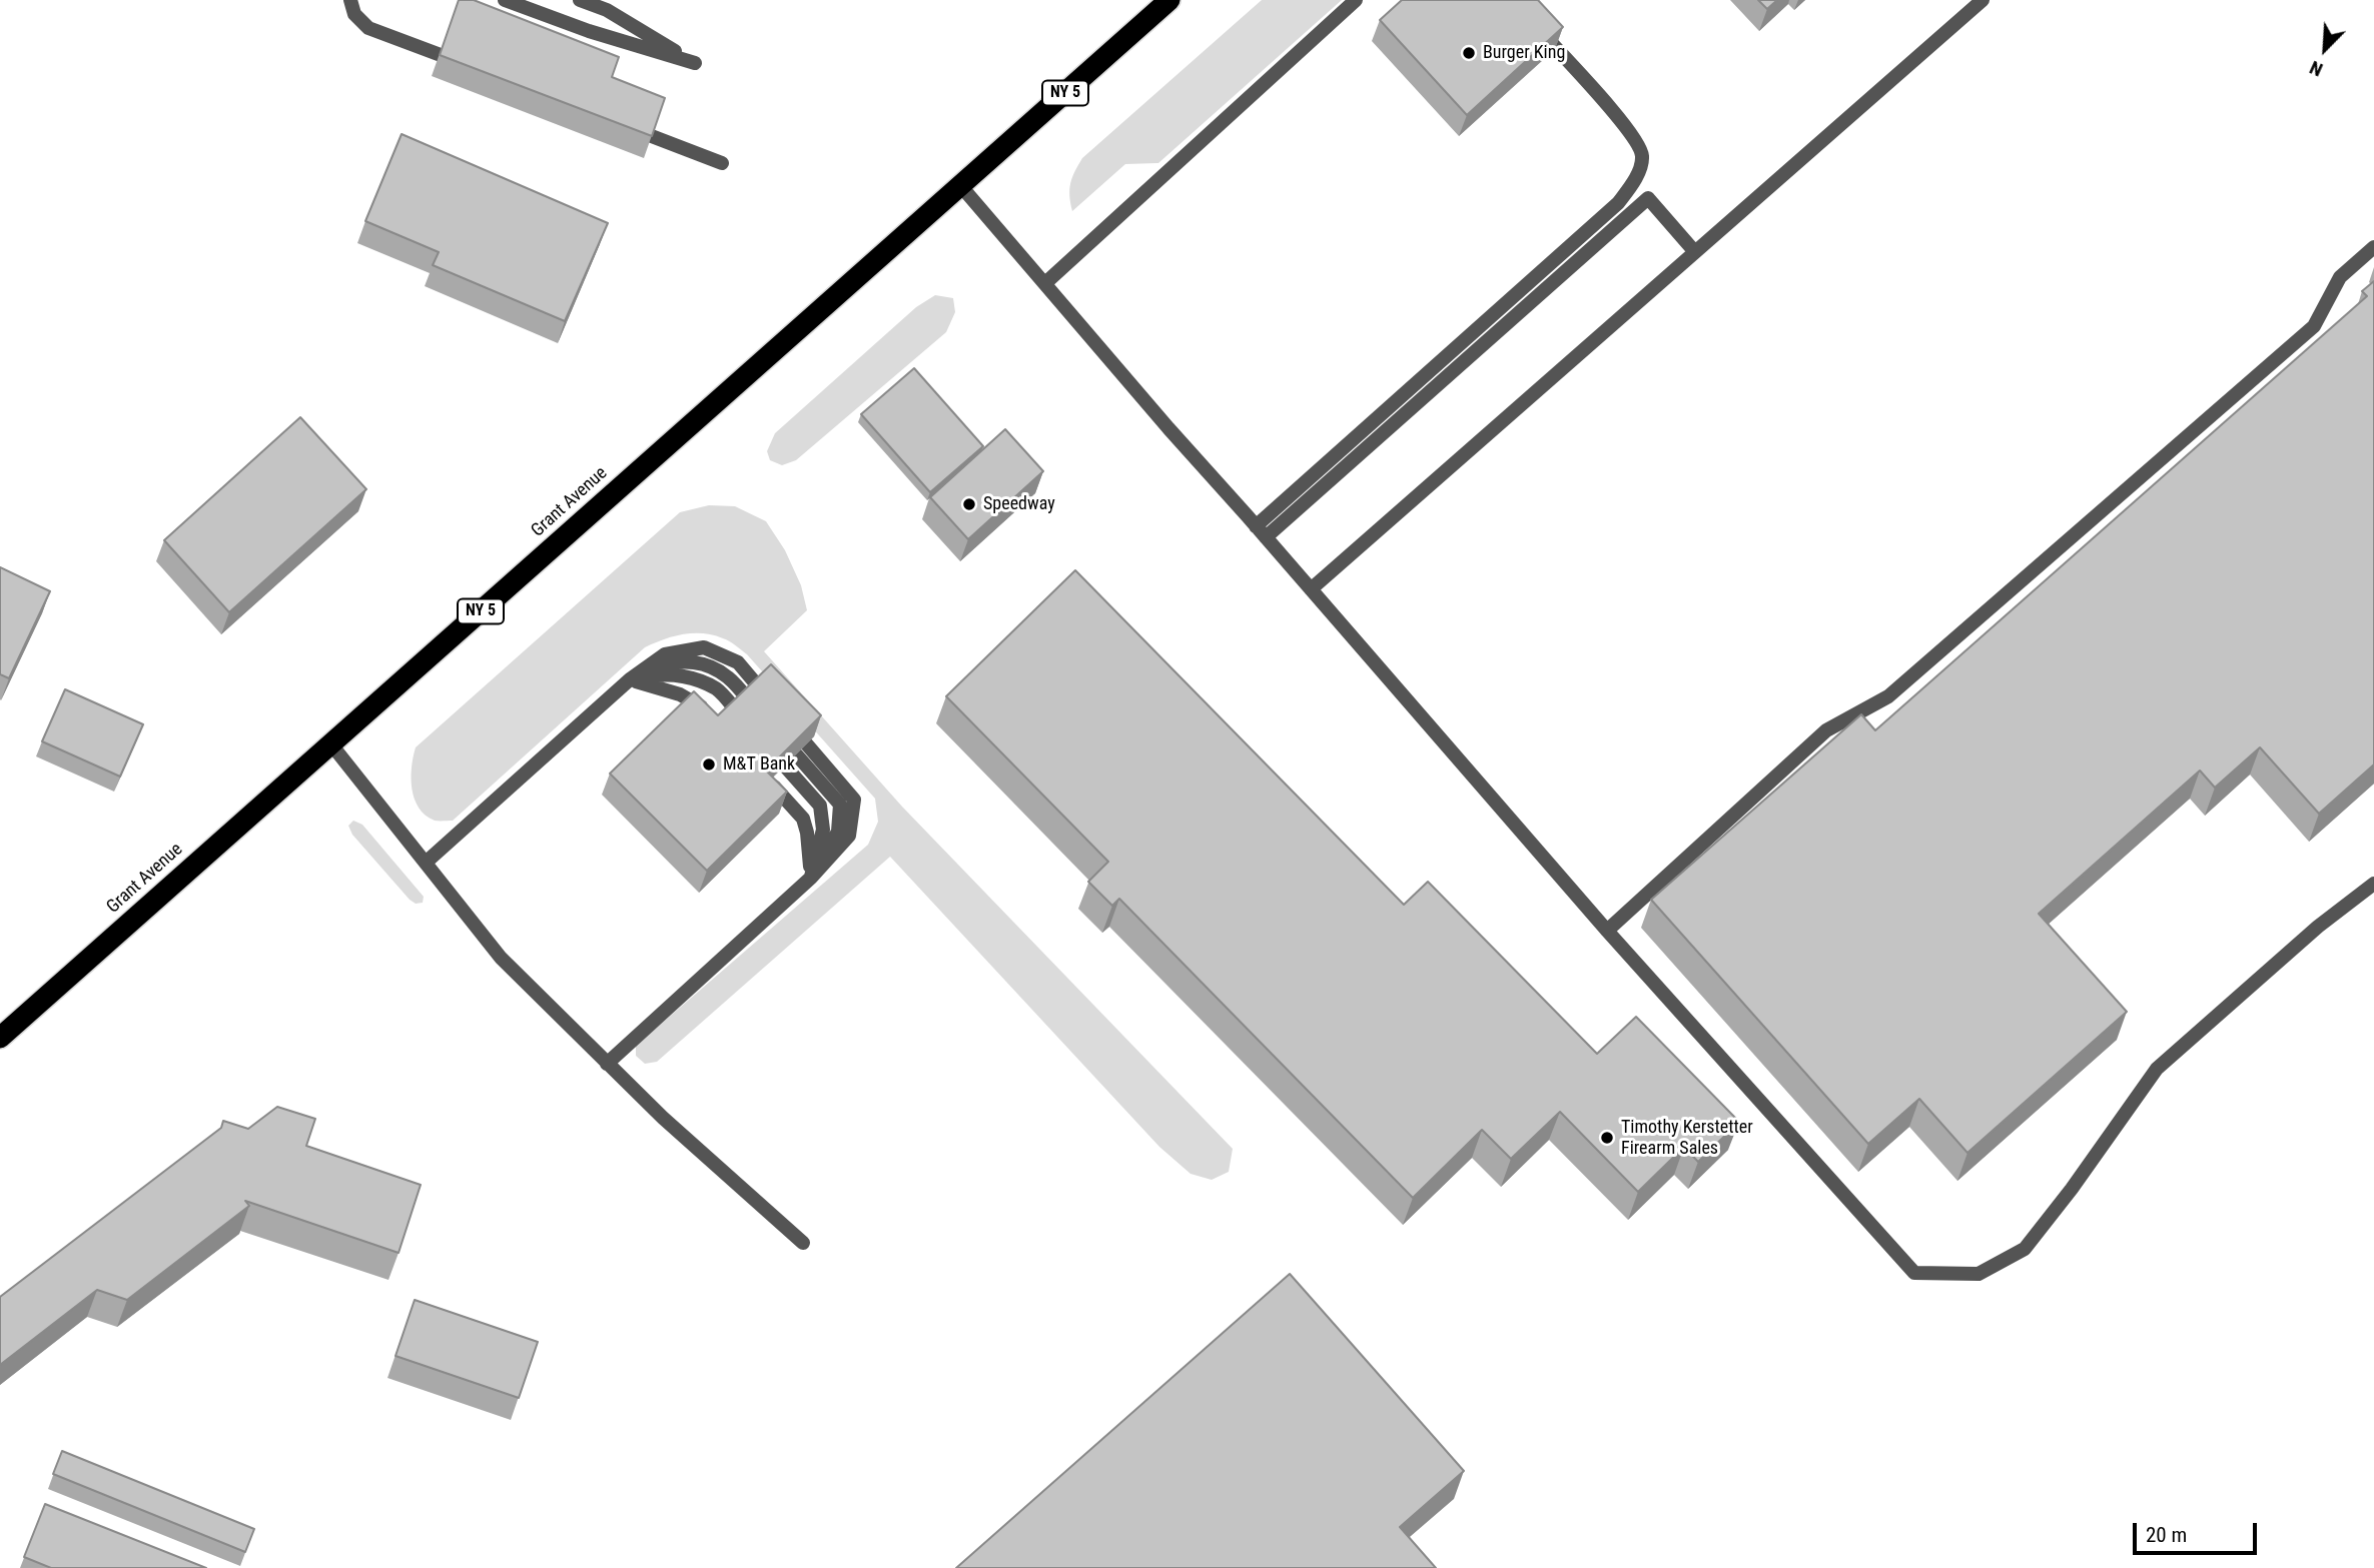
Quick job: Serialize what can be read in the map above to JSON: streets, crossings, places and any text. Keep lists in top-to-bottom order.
{
  "streets": {
    "highway": ["NY 5", "Grant Avenue"]
  },
  "places": [
    "Burger King",
    "Speedway",
    "M&T Bank",
    "Timothy Kerstetter Firearm Sales"
  ],
  "scale_bar": "20 m",
  "north": "bottom left"
}
